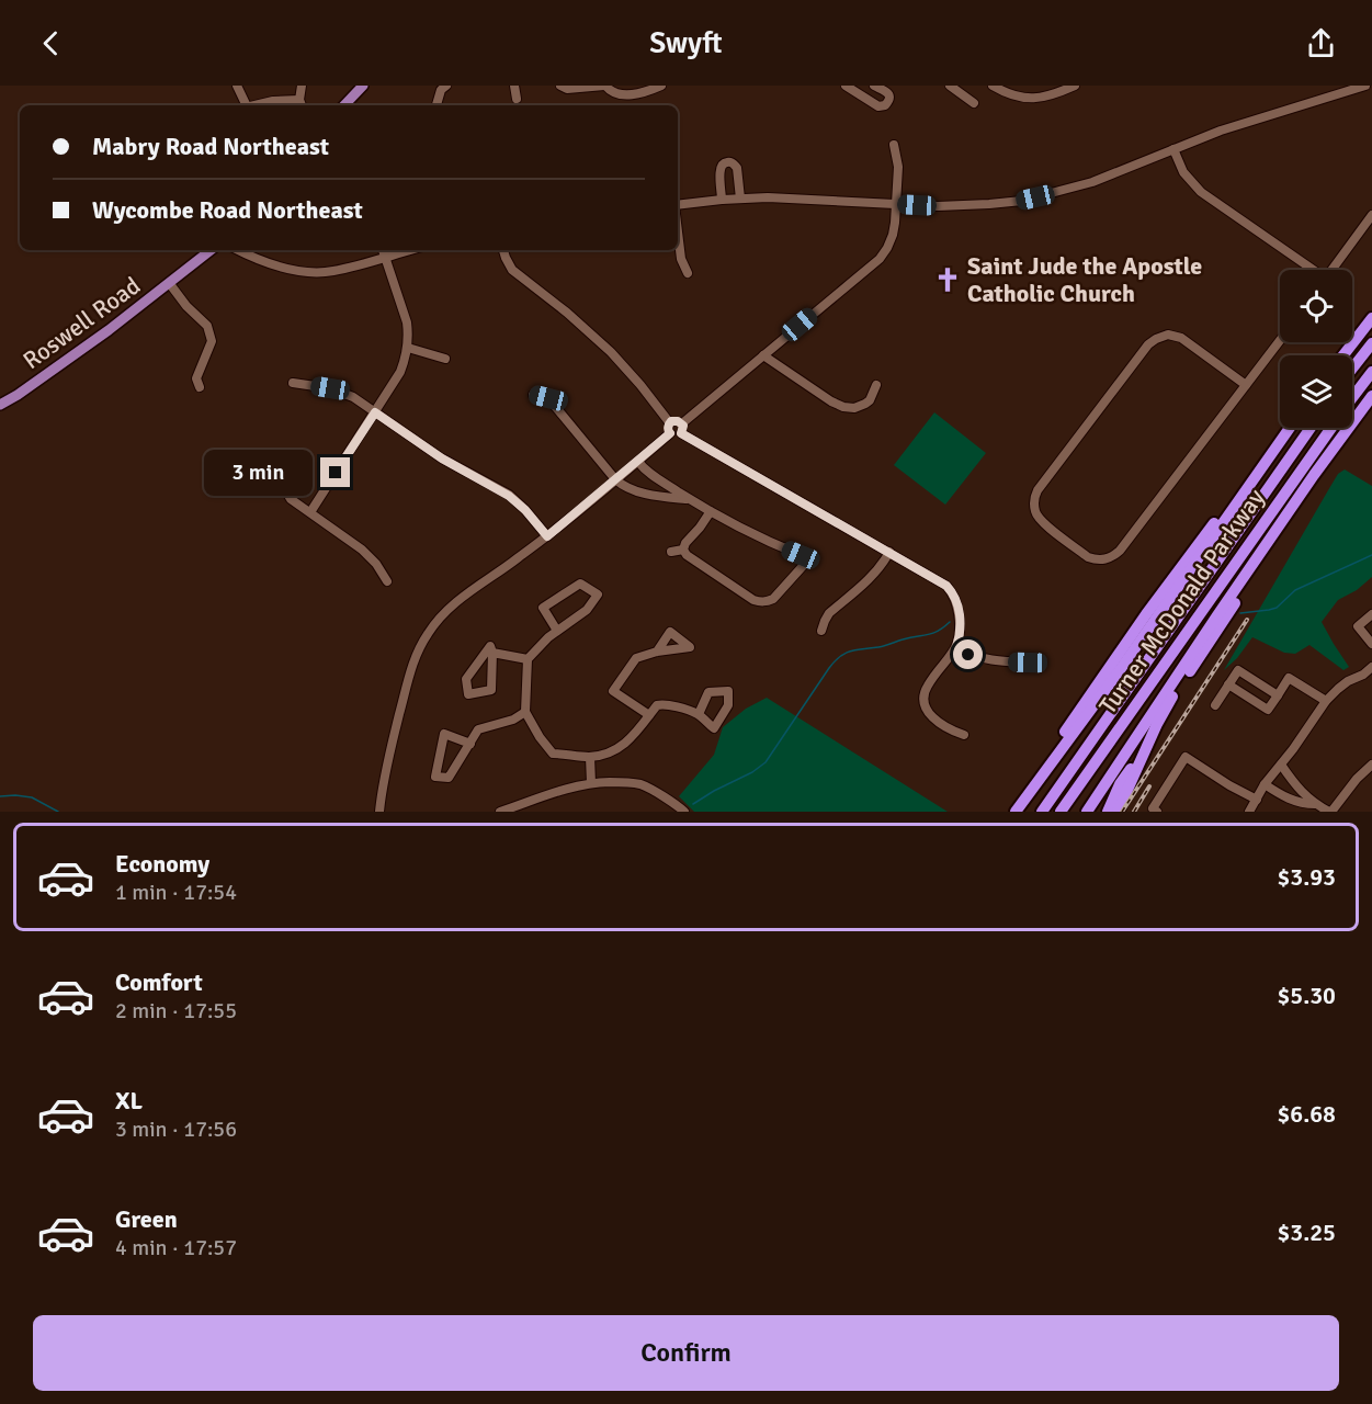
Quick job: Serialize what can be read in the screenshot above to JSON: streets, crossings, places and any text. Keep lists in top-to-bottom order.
{
  "streets": {
    "highway": ["Turner McDonald Parkway"],
    "main road": ["Roswell Road"]
  },
  "places": {
    "church": ["Saint Jude the Apostle Catholic Church"]
  },
  "page": {
    "header": "Swyft",
    "banner": ["Mabry Road Northeast", "Wycombe Road Northeast"],
    "bubble": "3 min",
    "list": [
      {
        "name": "Economy",
        "note": "1 min · 17:54",
        "value": "$3.93"
      },
      {
        "name": "Comfort",
        "note": "2 min · 17:55",
        "value": "$5.30"
      },
      {
        "name": "XL",
        "note": "3 min · 17:56",
        "value": "$6.68"
      },
      {
        "name": "Green",
        "note": "4 min · 17:57",
        "value": "$3.25"
      }
    ],
    "buttons": "Confirm"
  }
}
